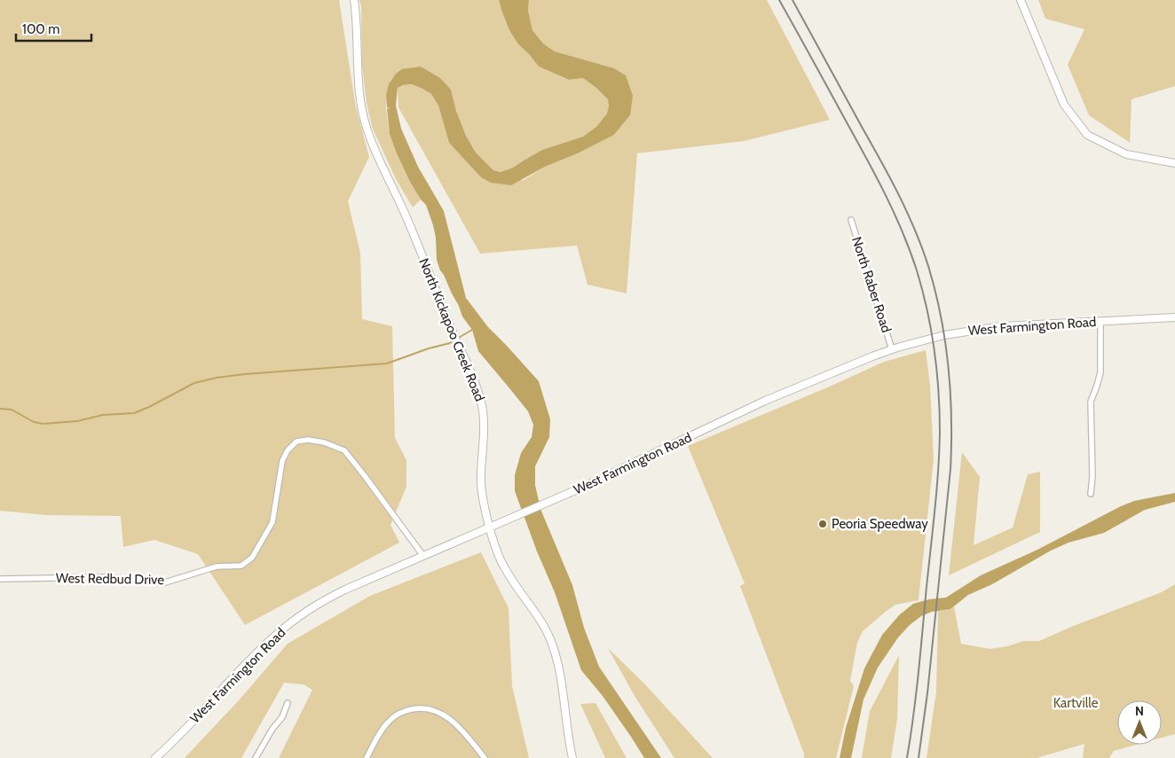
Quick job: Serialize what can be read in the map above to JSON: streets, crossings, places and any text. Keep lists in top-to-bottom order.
{
  "streets": {
    "main road": ["West Farmington Road", "North Kickapoo Creek Road"],
    "street": ["North Raber Road", "West Redbud Drive"]
  },
  "crossings": [
    ["North Raber Road", "West Farmington Road"],
    ["West Farmington Road", "North Kickapoo Creek Road"],
    ["West Farmington Road", "West Redbud Drive"]
  ],
  "parks": ["Kartville"],
  "places": ["Peoria Speedway"],
  "scale_bar": "100 m",
  "north": "top"
}
